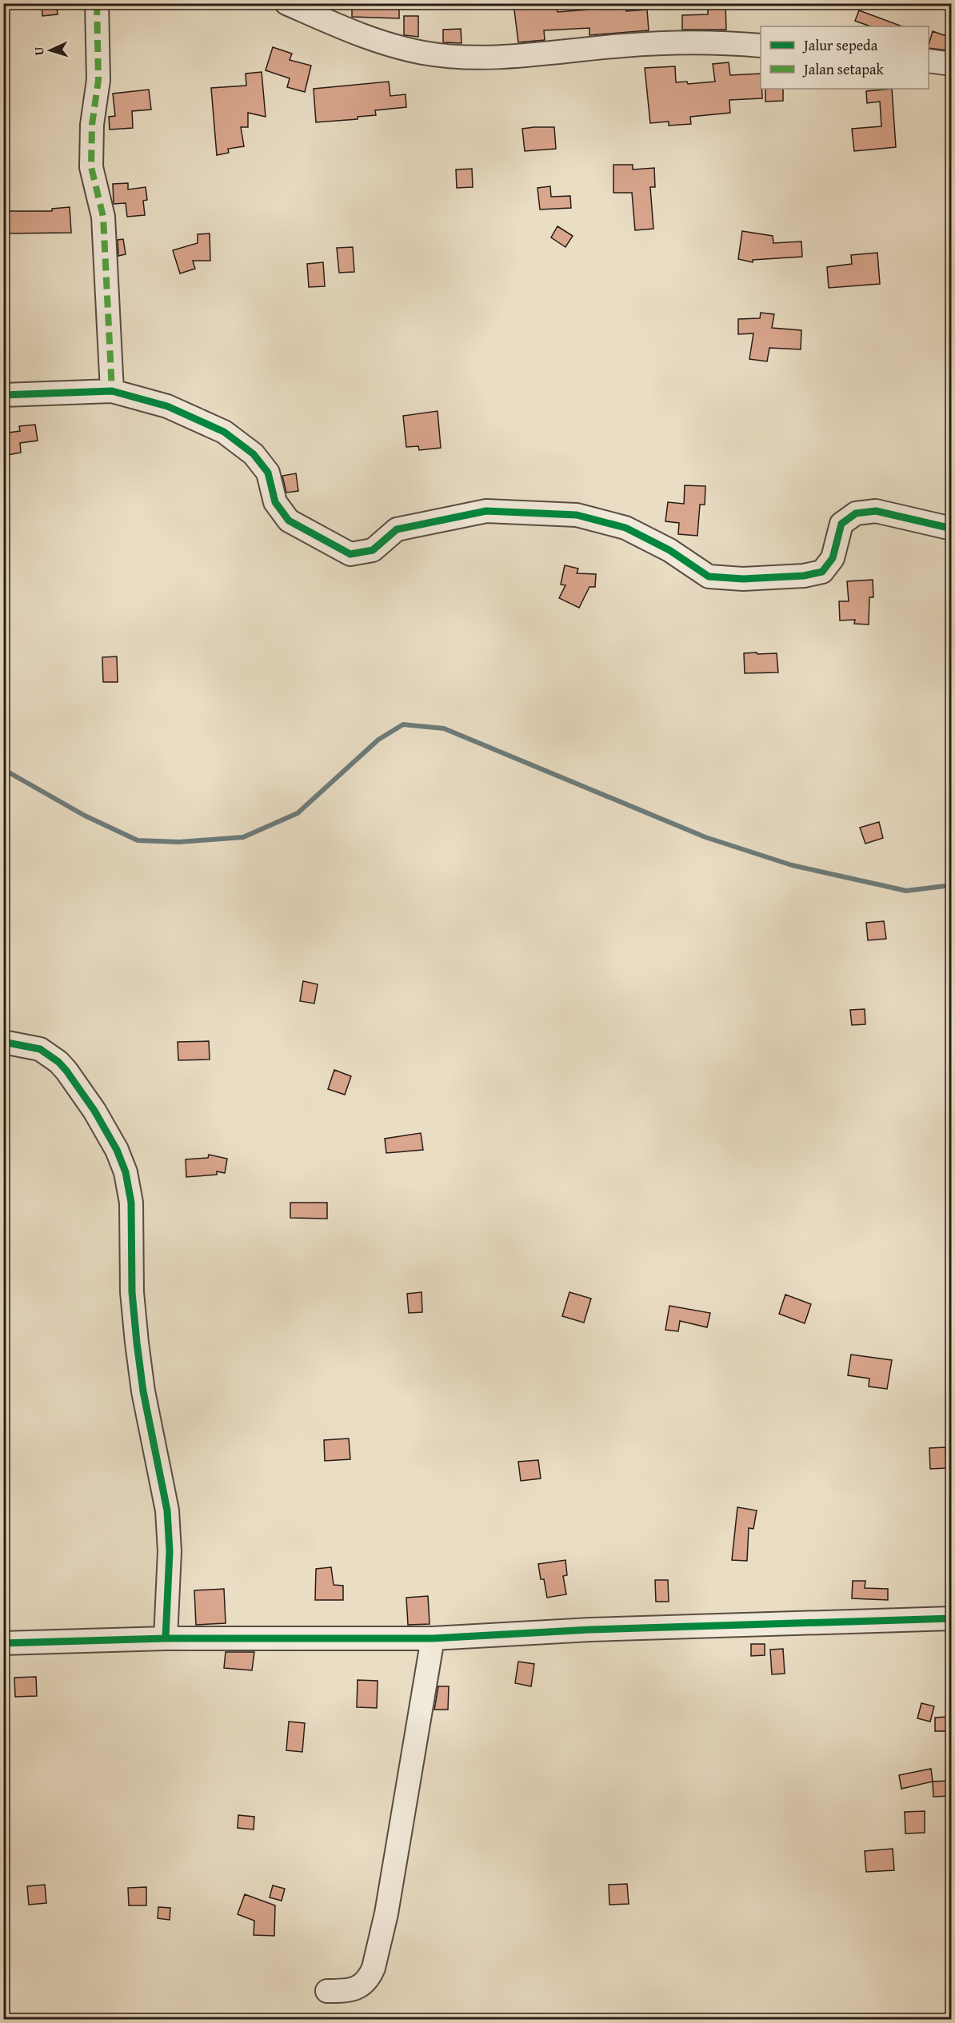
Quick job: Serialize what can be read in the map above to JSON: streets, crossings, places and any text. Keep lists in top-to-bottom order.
{
  "legend": ["Jalur sepeda", "Jalan setapak"],
  "north": "left"
}
